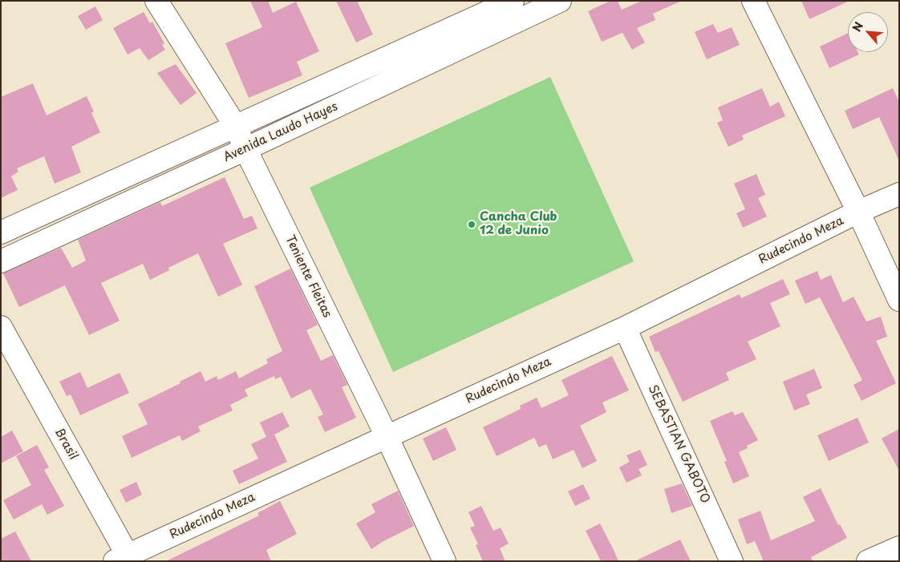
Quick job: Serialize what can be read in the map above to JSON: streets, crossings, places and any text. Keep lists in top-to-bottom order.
{
  "streets": {
    "street": [
      "Avenida Laudo Hayes",
      "Rudecindo Meza",
      "Teniente Fleitas",
      "Brasil",
      "SEBASTIAN GABOTO"
    ]
  },
  "crossings": [
    ["Avenida Laudo Hayes", "Teniente Fleitas"],
    ["Rudecindo Meza", "Teniente Fleitas"],
    ["Rudecindo Meza", "Brasil"],
    ["Rudecindo Meza", "SEBASTIAN GABOTO"]
  ],
  "places": ["Cancha Club 12 de Junio"],
  "north": "top left"
}
